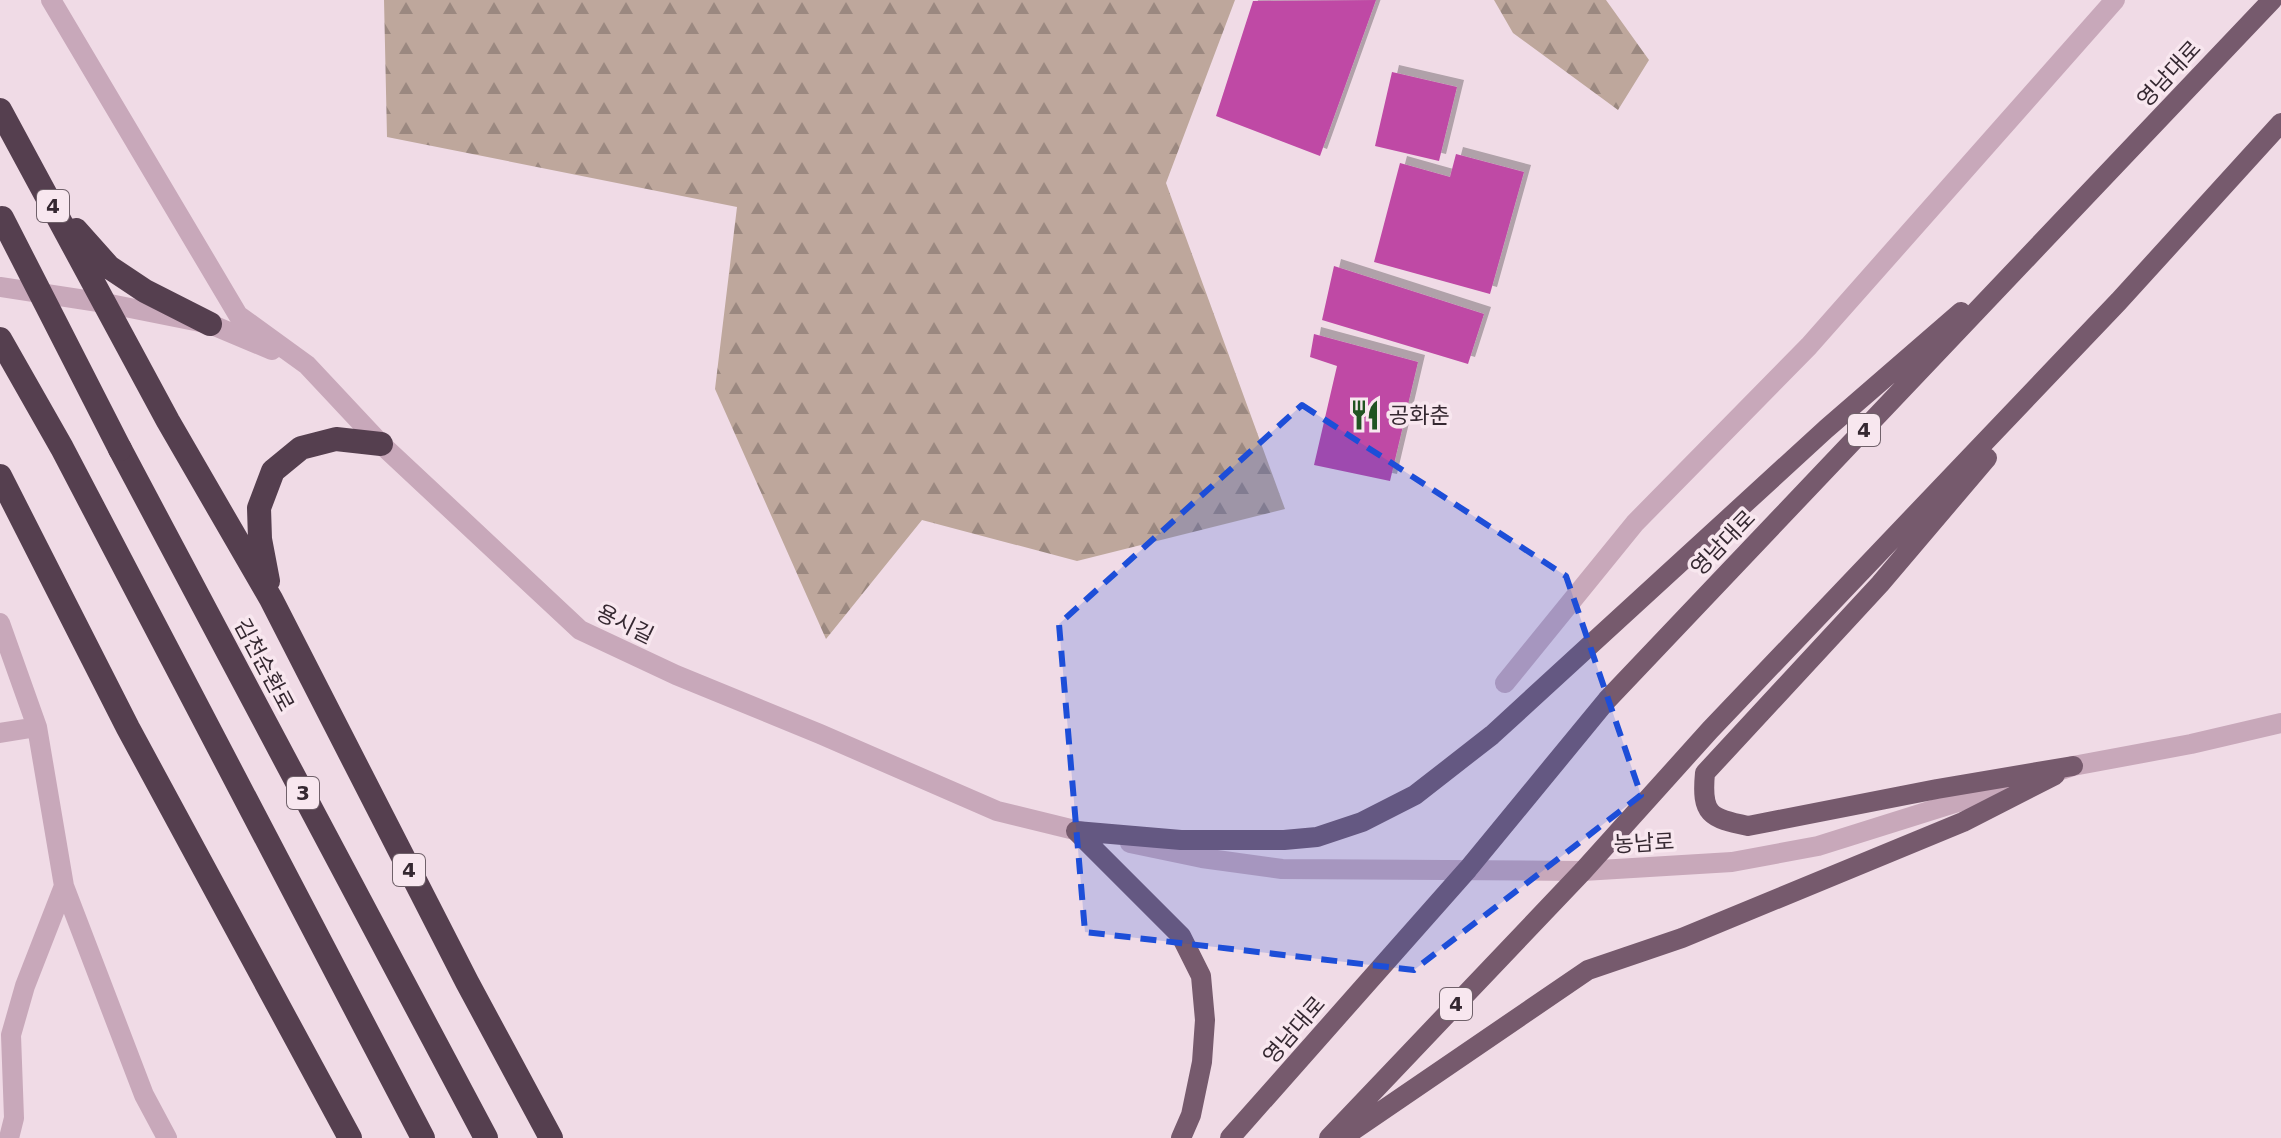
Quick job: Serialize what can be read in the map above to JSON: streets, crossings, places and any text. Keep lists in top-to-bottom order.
{
  "streets": {
    "highway": ["4", "김천순환로", "3"],
    "main road": ["영남대로"],
    "street": ["용시길", "농남로"]
  },
  "crossings": [
    ["영남대로", "농남로"],
    ["4", "농남로"],
    ["용시길", "농남로"]
  ],
  "places": {
    "restaurant": ["공화춘"]
  }
}
